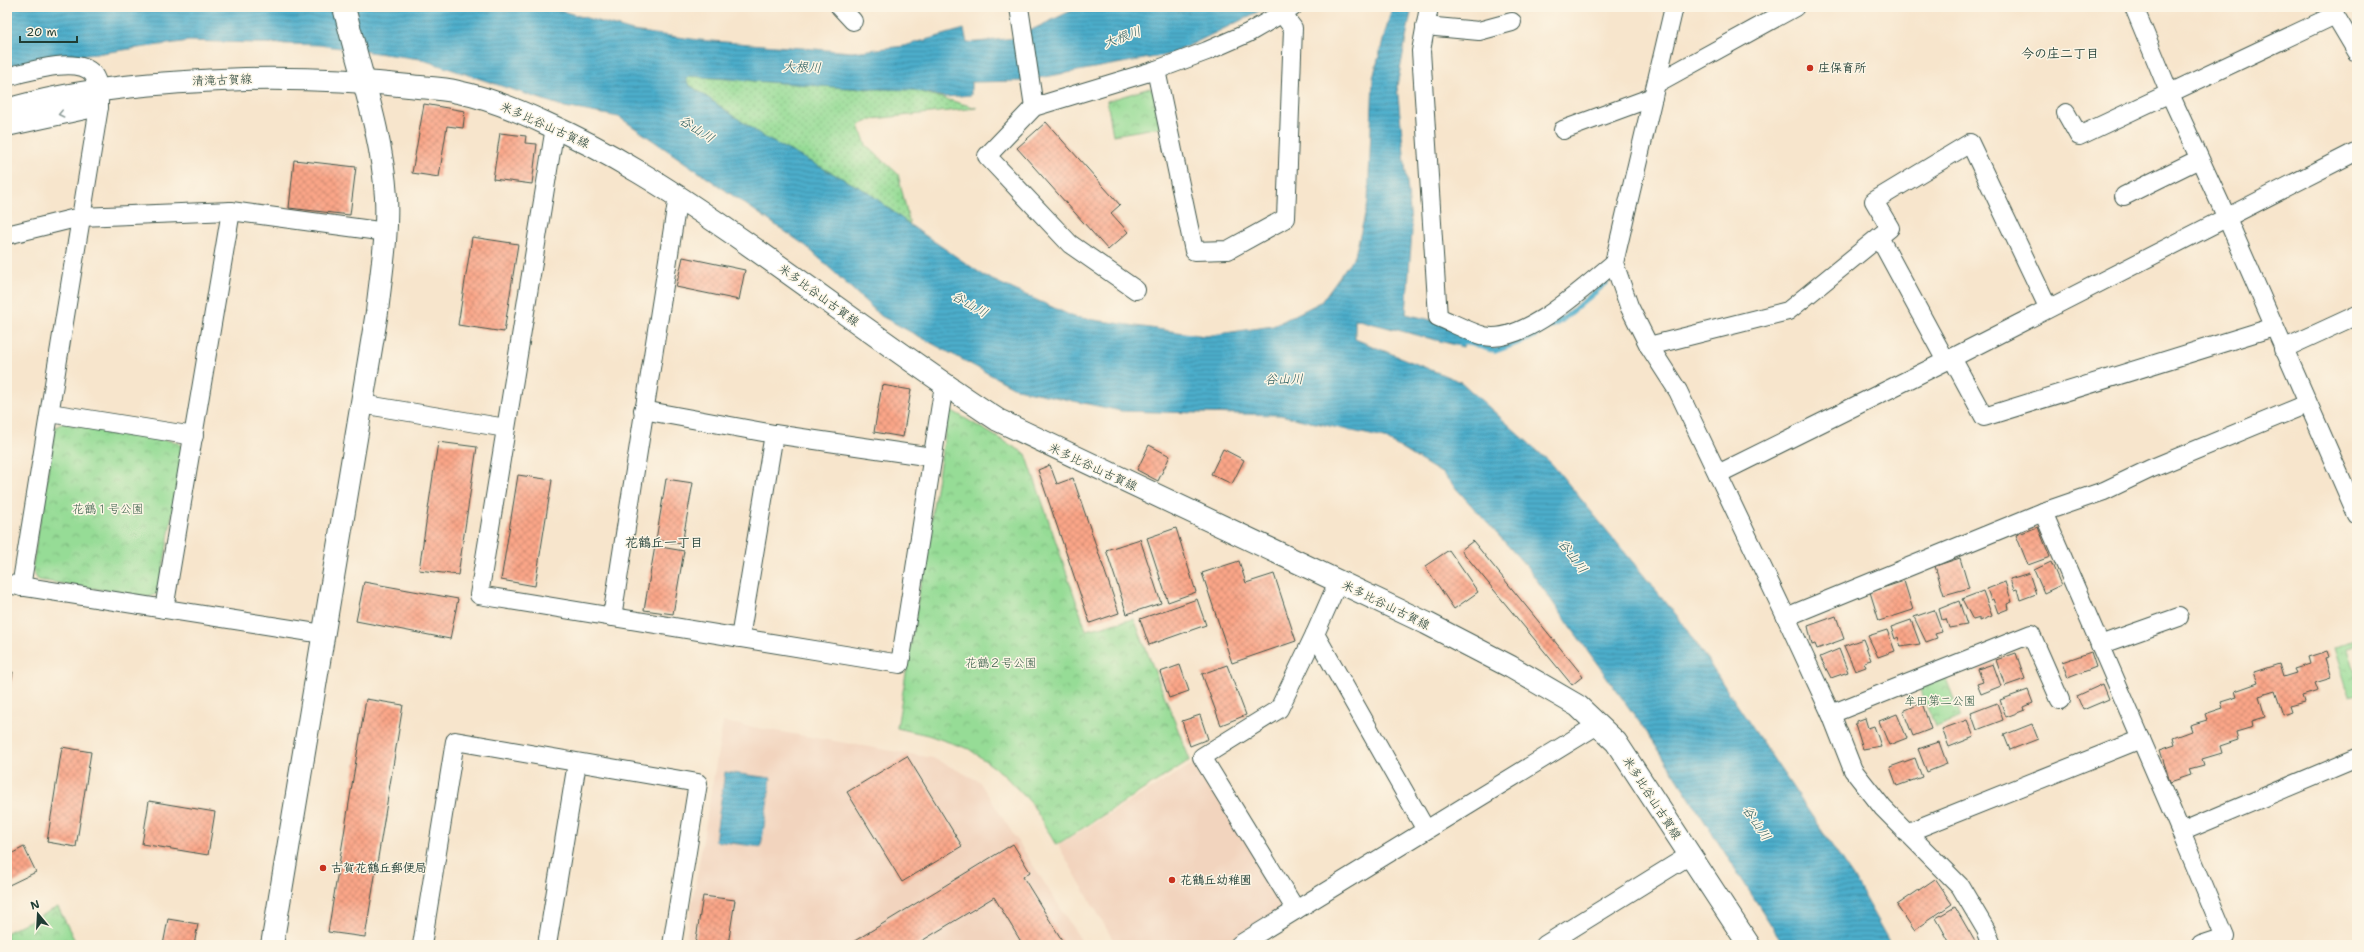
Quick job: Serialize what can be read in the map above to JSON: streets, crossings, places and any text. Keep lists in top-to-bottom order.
{
  "streets": {
    "main road": ["清滝古賀線", "米多比谷山古賀線"]
  },
  "crossings": [
    ["清滝古賀線", "米多比谷山古賀線"]
  ],
  "districts": ["今の庄二丁目", "花鶴丘一丁目"],
  "water": ["大根川", "谷山川"],
  "parks": ["花鶴１号公園", "花鶴２号公園", "牟田第二公園"],
  "places": ["庄保育所", "古賀花鶴丘郵便局", "花鶴丘幼稚園"],
  "scale_bar": "20 m",
  "north": "top"
}
